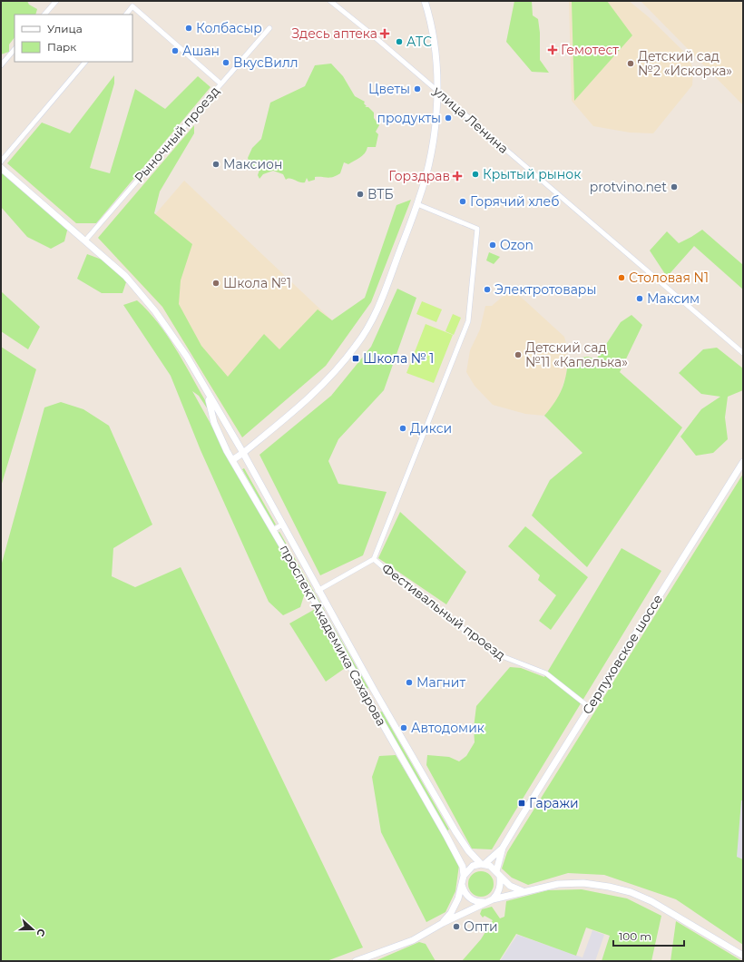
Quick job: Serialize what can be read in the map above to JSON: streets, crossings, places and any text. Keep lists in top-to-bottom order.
{
  "streets": {
    "street": [
      "улица Ленина",
      "Рыночный проезд",
      "Фестивальный проезд",
      "проспект Академика Сахарова",
      "Серпуховское шоссе"
    ]
  },
  "crossings": [
    ["Рыночный проезд", "проспект Академика Сахарова"],
    ["Фестивальный проезд", "проспект Академика Сахарова"],
    ["Фестивальный проезд", "Серпуховское шоссе"]
  ],
  "places": {
    "other": [
      "Колбасыр",
      "АТС",
      "Ашан",
      "ВкусВилл",
      "Детcкий сад №2 «Искорка»",
      "Цветы",
      "продукты",
      "Максион",
      "Крытый рынок",
      "protvino.net",
      "ВТБ",
      "Горячий хлеб",
      "Ozon",
      "Столовая N1",
      "Школа №1",
      "Электротовары",
      "Максим",
      "Детский сад №11 «Капелька»",
      "Дикси",
      "Магнит",
      "Автодомик",
      "Опти"
    ],
    "health": ["Здесь аптека", "Гемотест", "Горздрав"],
    "transit": ["Школа № 1", "Гаражи"]
  },
  "legend": ["Улица", "Парк"],
  "scale_bar": "100 m",
  "north": "right"
}
